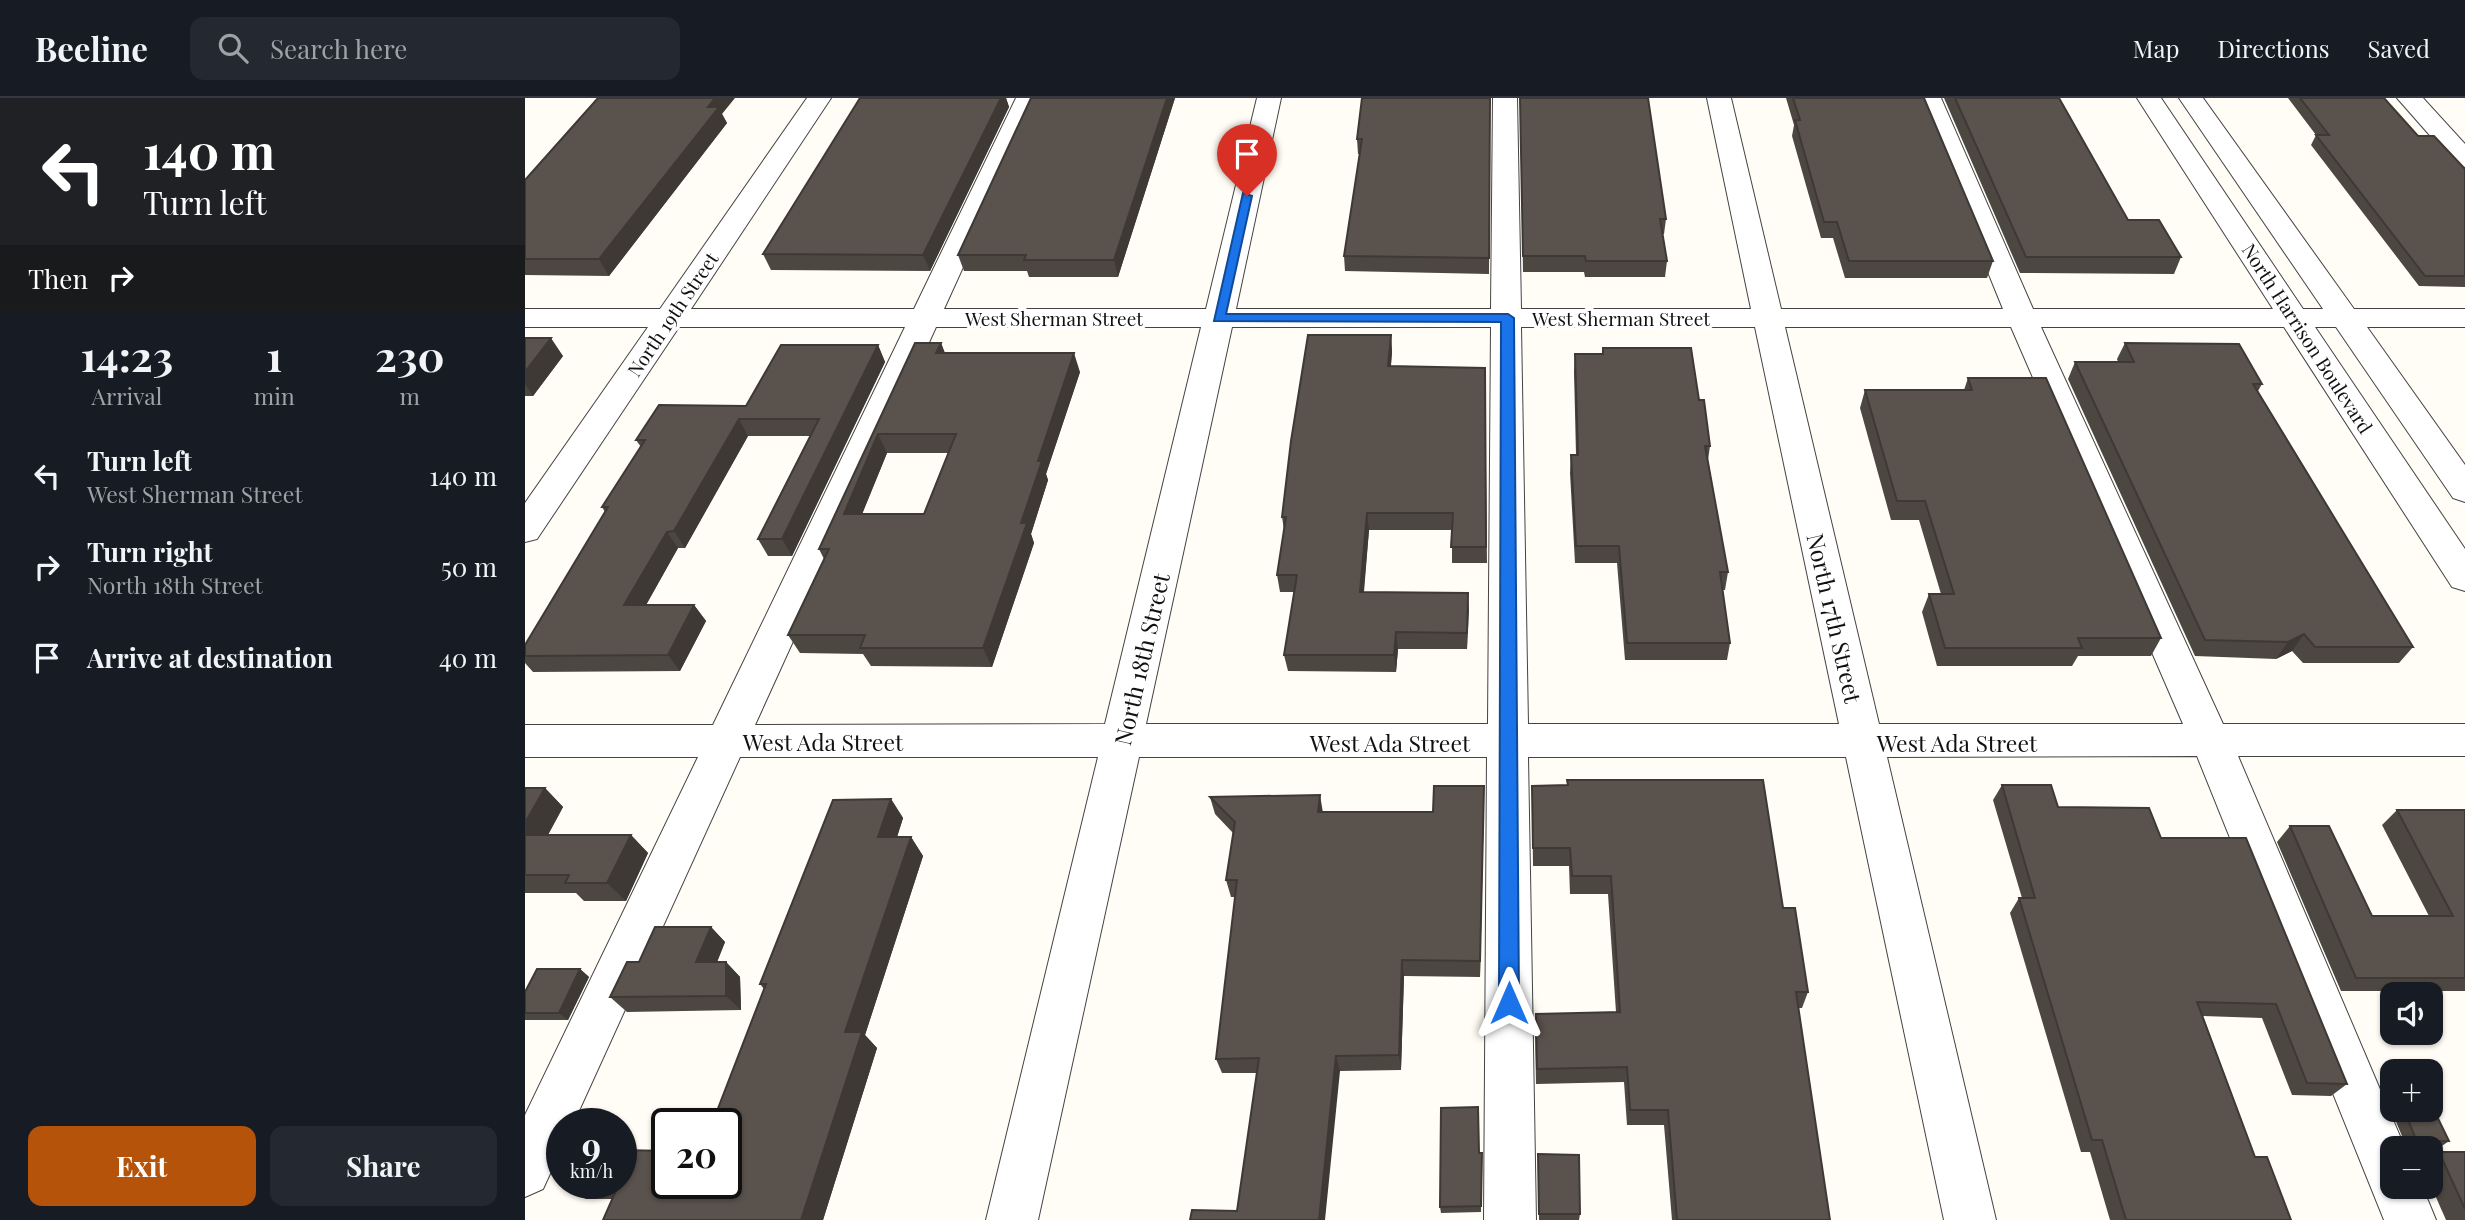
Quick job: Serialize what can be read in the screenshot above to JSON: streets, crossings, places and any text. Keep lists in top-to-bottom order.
{
  "streets": {
    "street": [
      "North 19th Street",
      "West Sherman Street",
      "North Harrison Boulevard",
      "North 17th Street",
      "North 18th Street",
      "West Ada Street"
    ]
  },
  "crossings": [
    ["North 19th Street", "West Sherman Street"],
    ["West Sherman Street", "North Harrison Boulevard"],
    ["West Sherman Street", "North 17th Street"],
    ["West Sherman Street", "North 18th Street"],
    ["North 17th Street", "West Ada Street"],
    ["North 18th Street", "West Ada Street"]
  ],
  "page": {
    "header": "Beeline",
    "search": "Search here",
    "nav": ["Map", "Directions", "Saved"],
    "turn": ["140 m", "Turn left"],
    "then": "Then",
    "eta": [
      "14:23",
      "Arrival",
      "1",
      "min",
      "230",
      "m"
    ],
    "list": [
      {
        "name": "Turn left",
        "note": "West Sherman Street",
        "value": "140 m"
      },
      {
        "name": "Turn right",
        "note": "North 18th Street",
        "value": "50 m"
      },
      {
        "name": "Arrive at destination",
        "value": "40 m"
      }
    ],
    "map_buttons": ["+", "−"],
    "speed": "9 km/h",
    "limit": "20",
    "buttons": ["Exit", "Share"]
  }
}
